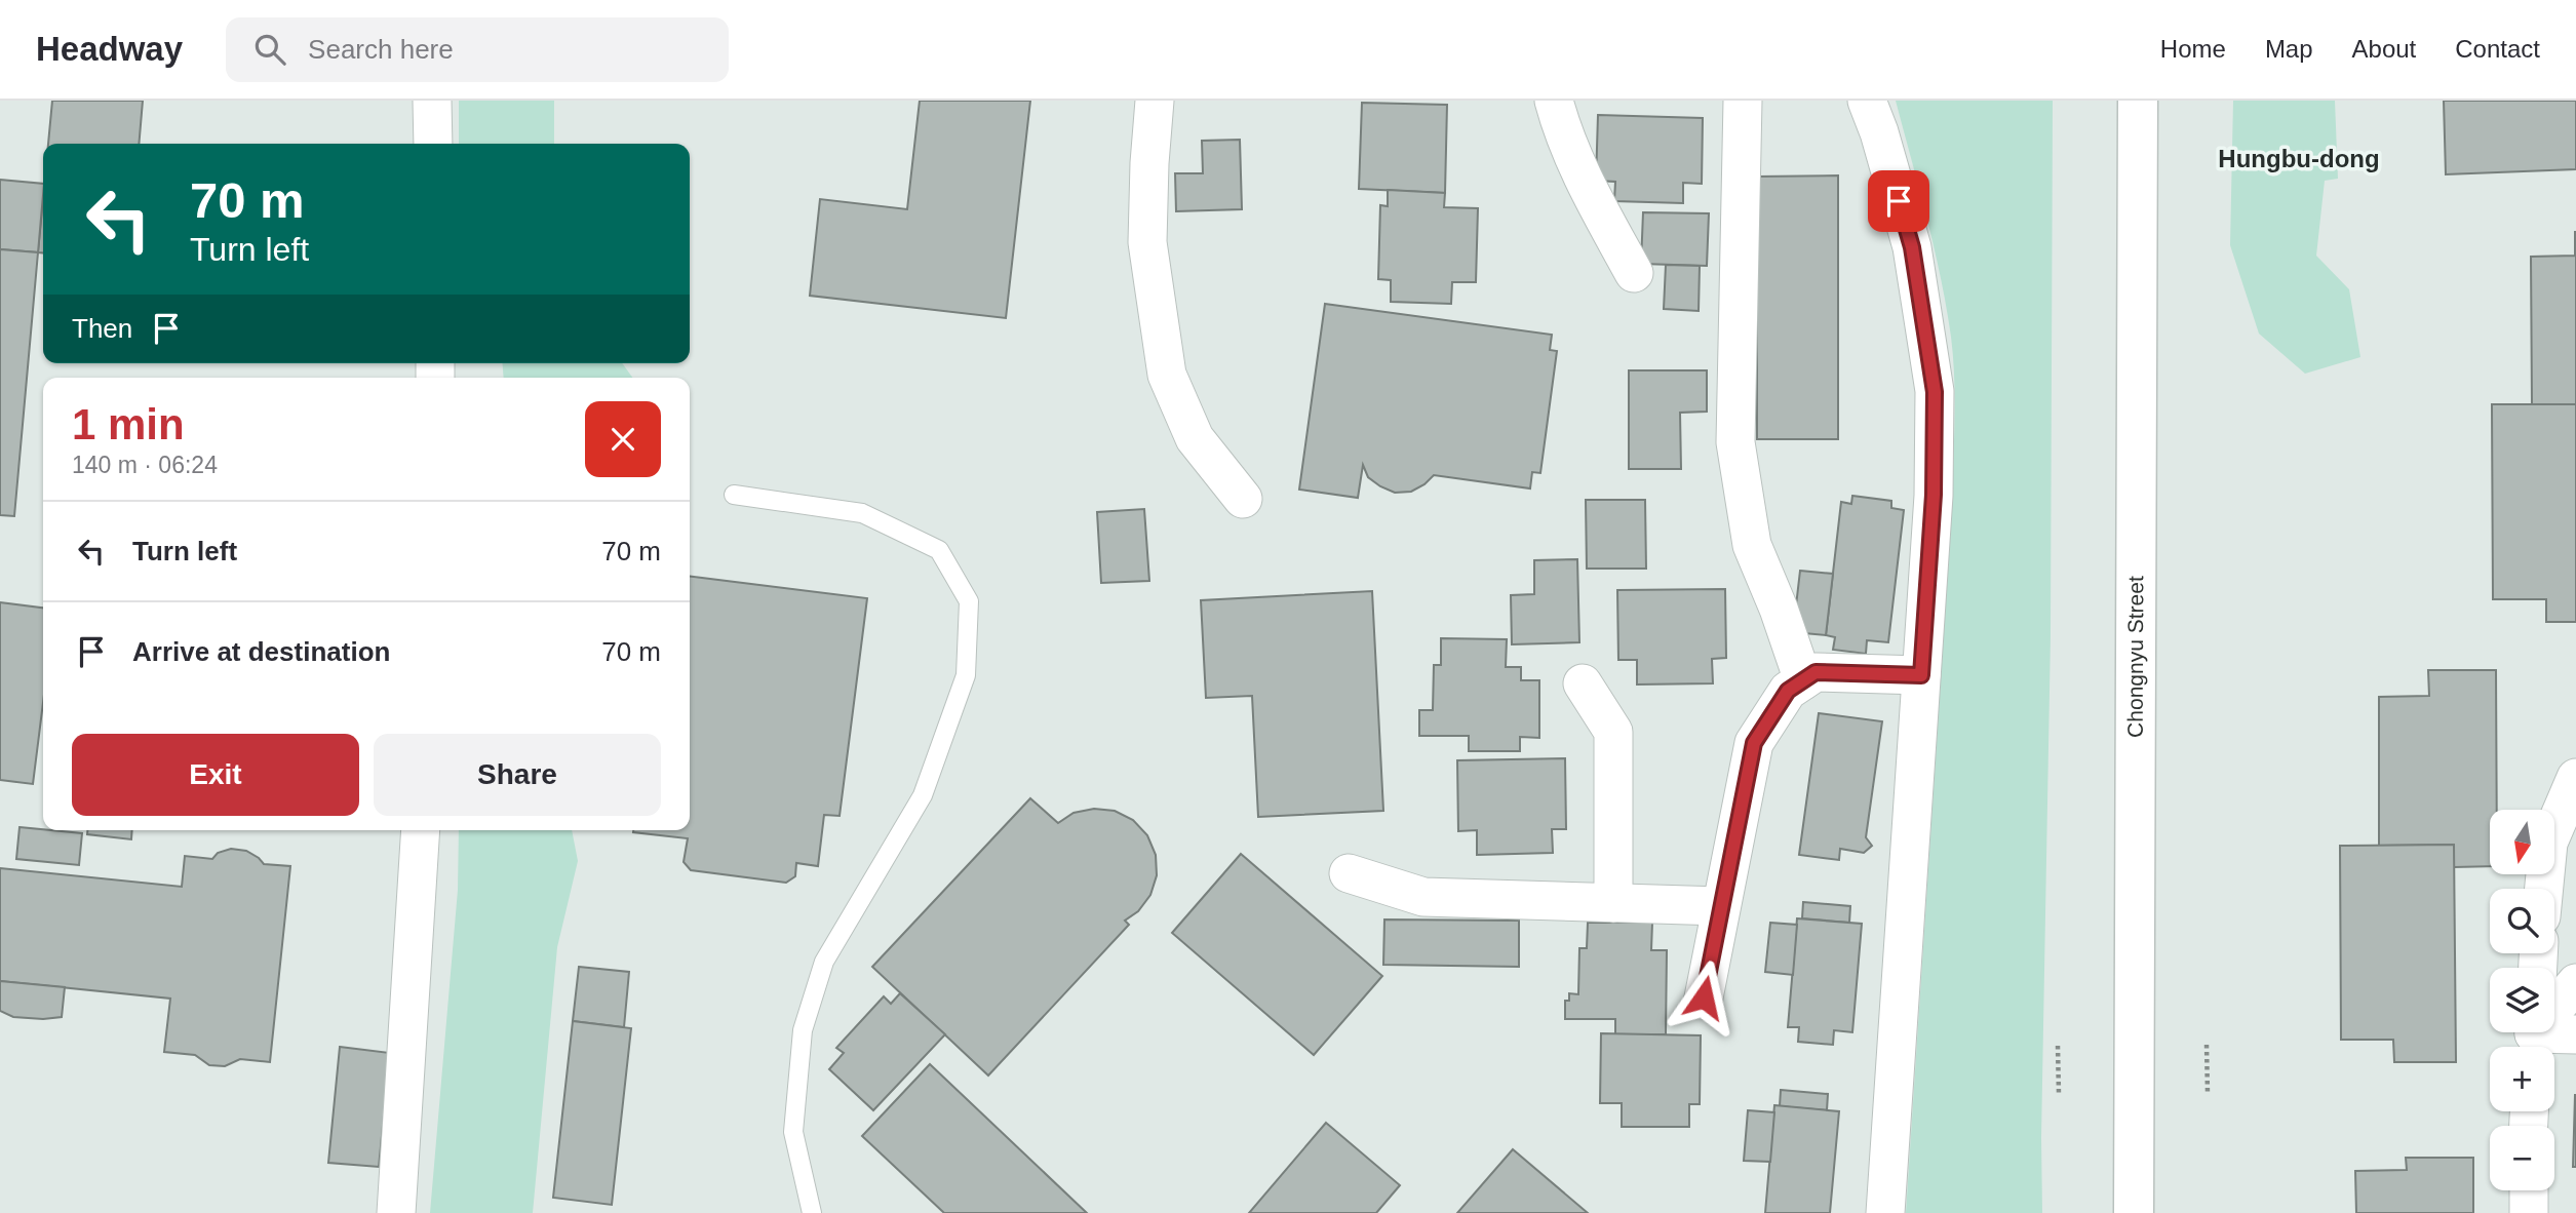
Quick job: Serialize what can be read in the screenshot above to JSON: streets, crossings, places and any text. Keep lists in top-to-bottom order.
{
  "streets": {
    "main road": ["Chongnyu Street"]
  },
  "districts": ["Hungbu-dong"],
  "north": "bottom",
  "page": {
    "header": "Headway",
    "search": "Search here",
    "nav": [
      "Home",
      "Map",
      "About",
      "Contact"
    ],
    "turn": ["70 m", "Turn left"],
    "then": "Then",
    "heading": ["1 min", "140 m · 06:24"],
    "list": [
      {
        "name": "Turn left",
        "value": "70 m"
      },
      {
        "name": "Arrive at destination",
        "value": "70 m"
      }
    ],
    "buttons": ["Exit", "Share"],
    "map_buttons": ["+", "−"]
  }
}
